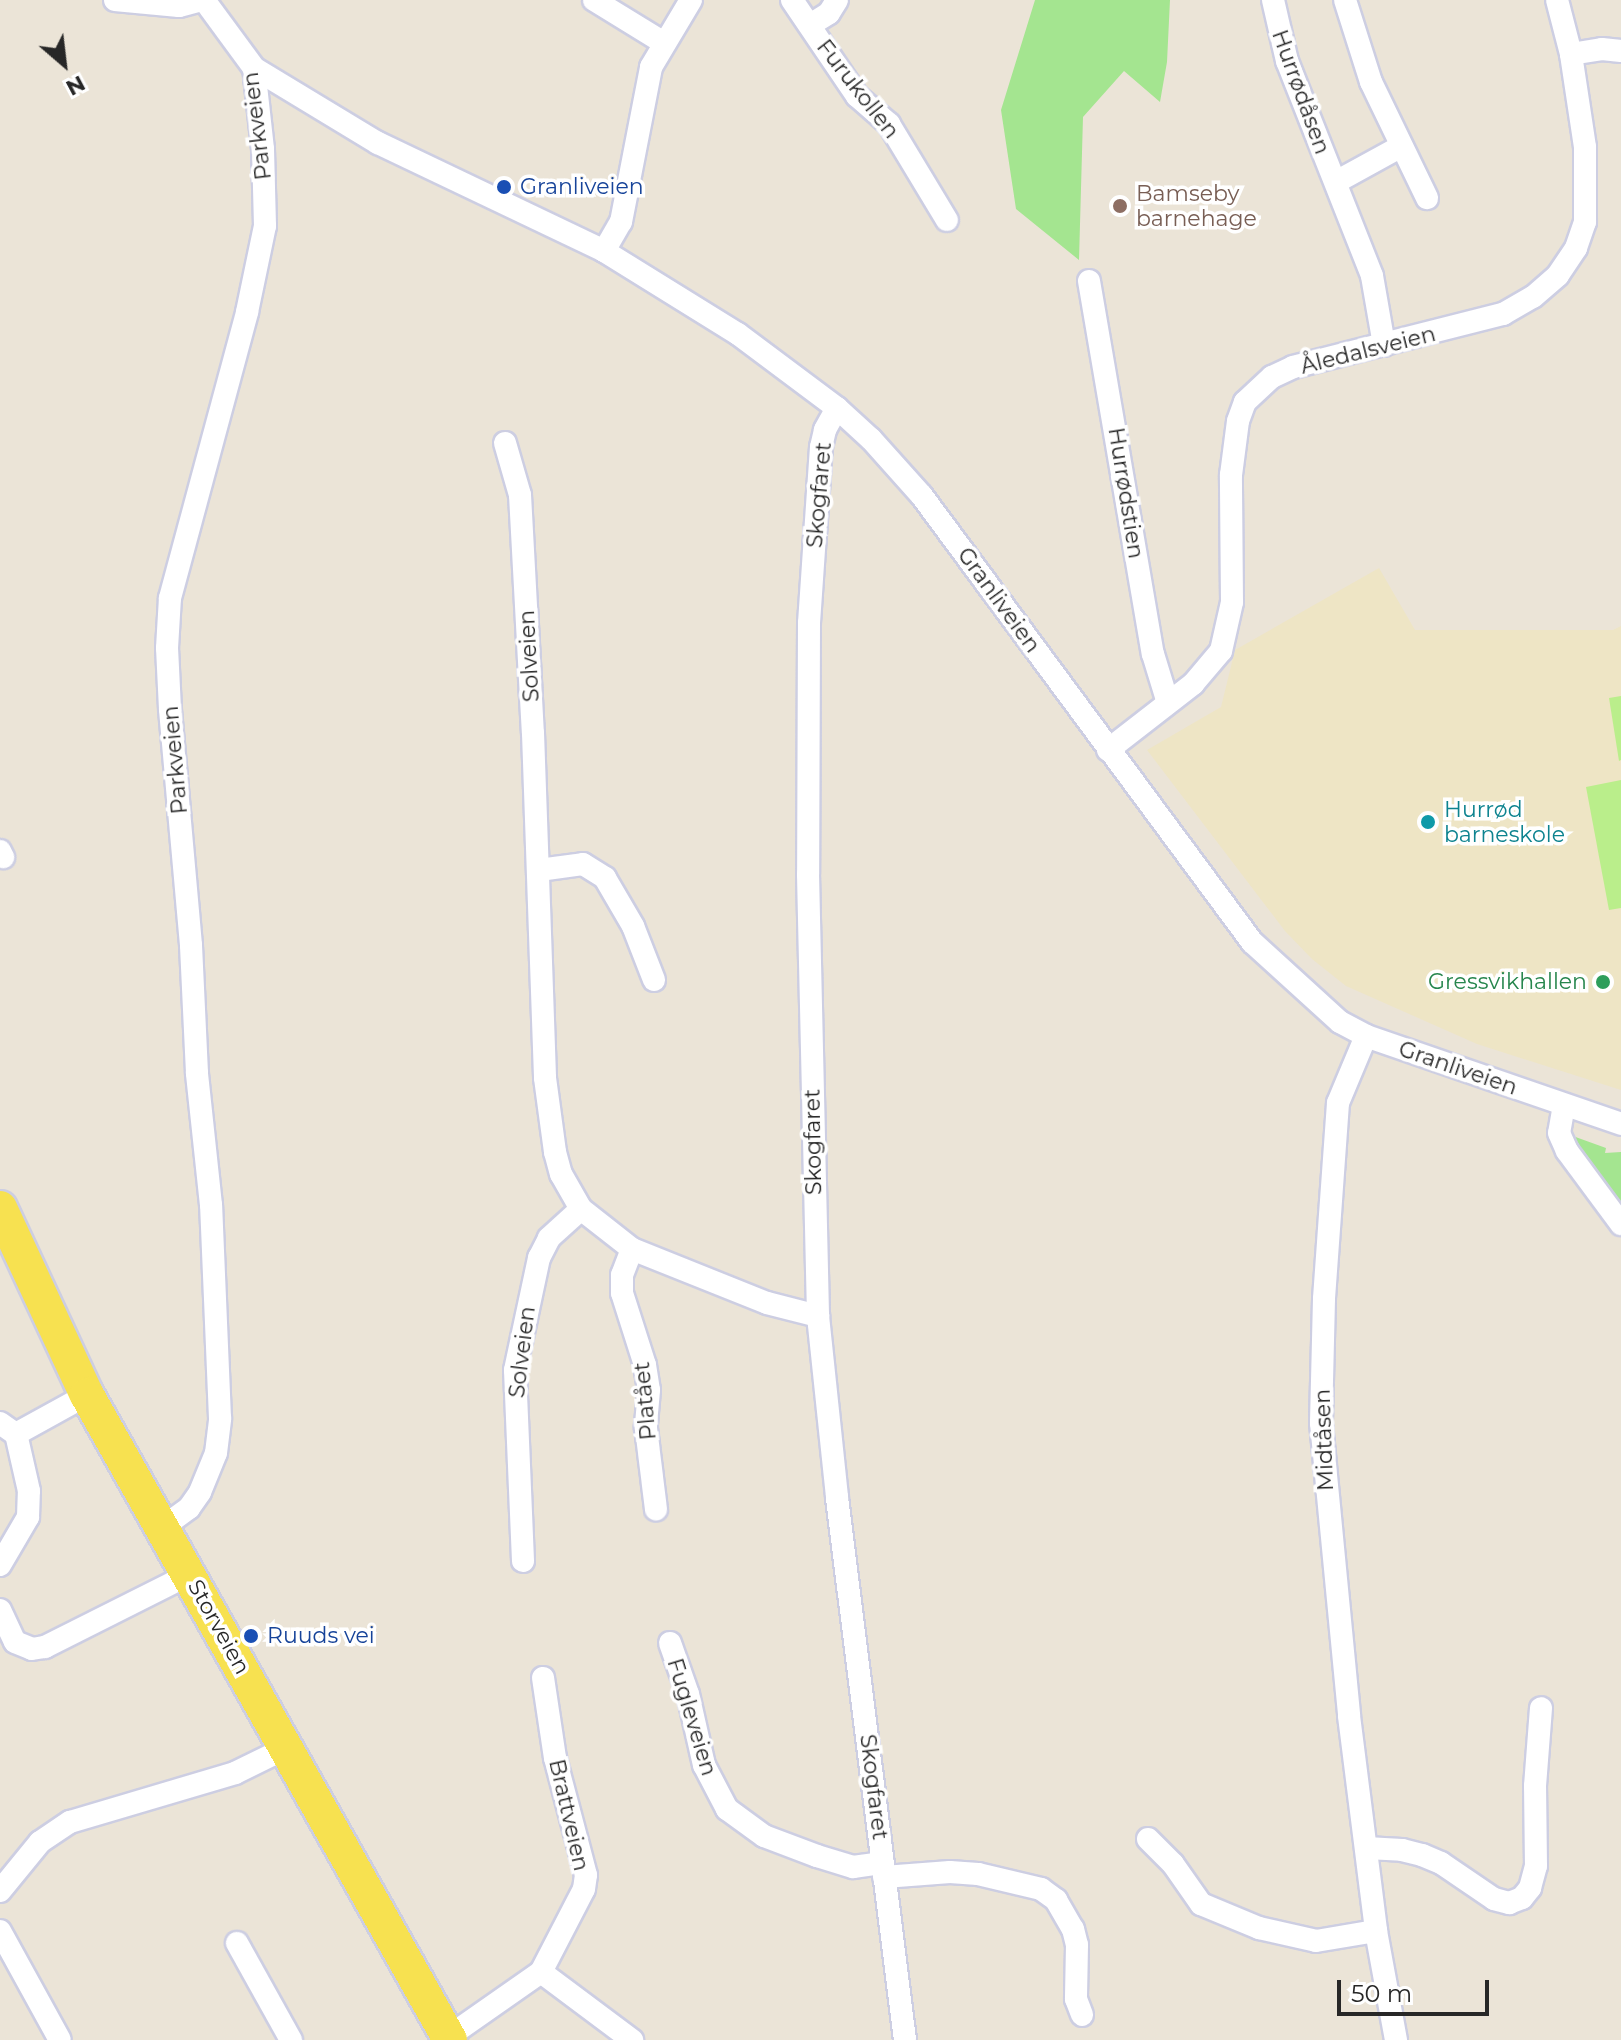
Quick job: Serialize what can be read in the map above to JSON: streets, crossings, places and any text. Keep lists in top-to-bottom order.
{
  "streets": {
    "main road": ["Storveien"],
    "street": [
      "Furukollen",
      "Hurrødåsen",
      "Parkveien",
      "Åledalsveien",
      "Hurrødstien",
      "Skogfaret",
      "Granliveien",
      "Solveien",
      "Platået",
      "Midtåsen",
      "Fugleveien",
      "Brattveien"
    ]
  },
  "crossings": [
    ["Hurrødåsen", "Åledalsveien"],
    ["Parkveien", "Granliveien"],
    ["Parkveien", "Storveien"],
    ["Åledalsveien", "Hurrødstien"],
    ["Åledalsveien", "Granliveien"],
    ["Skogfaret", "Granliveien"],
    ["Skogfaret", "Solveien"],
    ["Skogfaret", "Fugleveien"],
    ["Granliveien", "Midtåsen"],
    ["Solveien", "Platået"],
    ["Storveien", "Brattveien"]
  ],
  "places": [
    "Granliveien",
    "Bamseby barnehage",
    "Hurrød barneskole",
    "Gressvikhallen",
    "Ruuds vei"
  ],
  "scale_bar": "50 m",
  "north": "bottom right"
}
